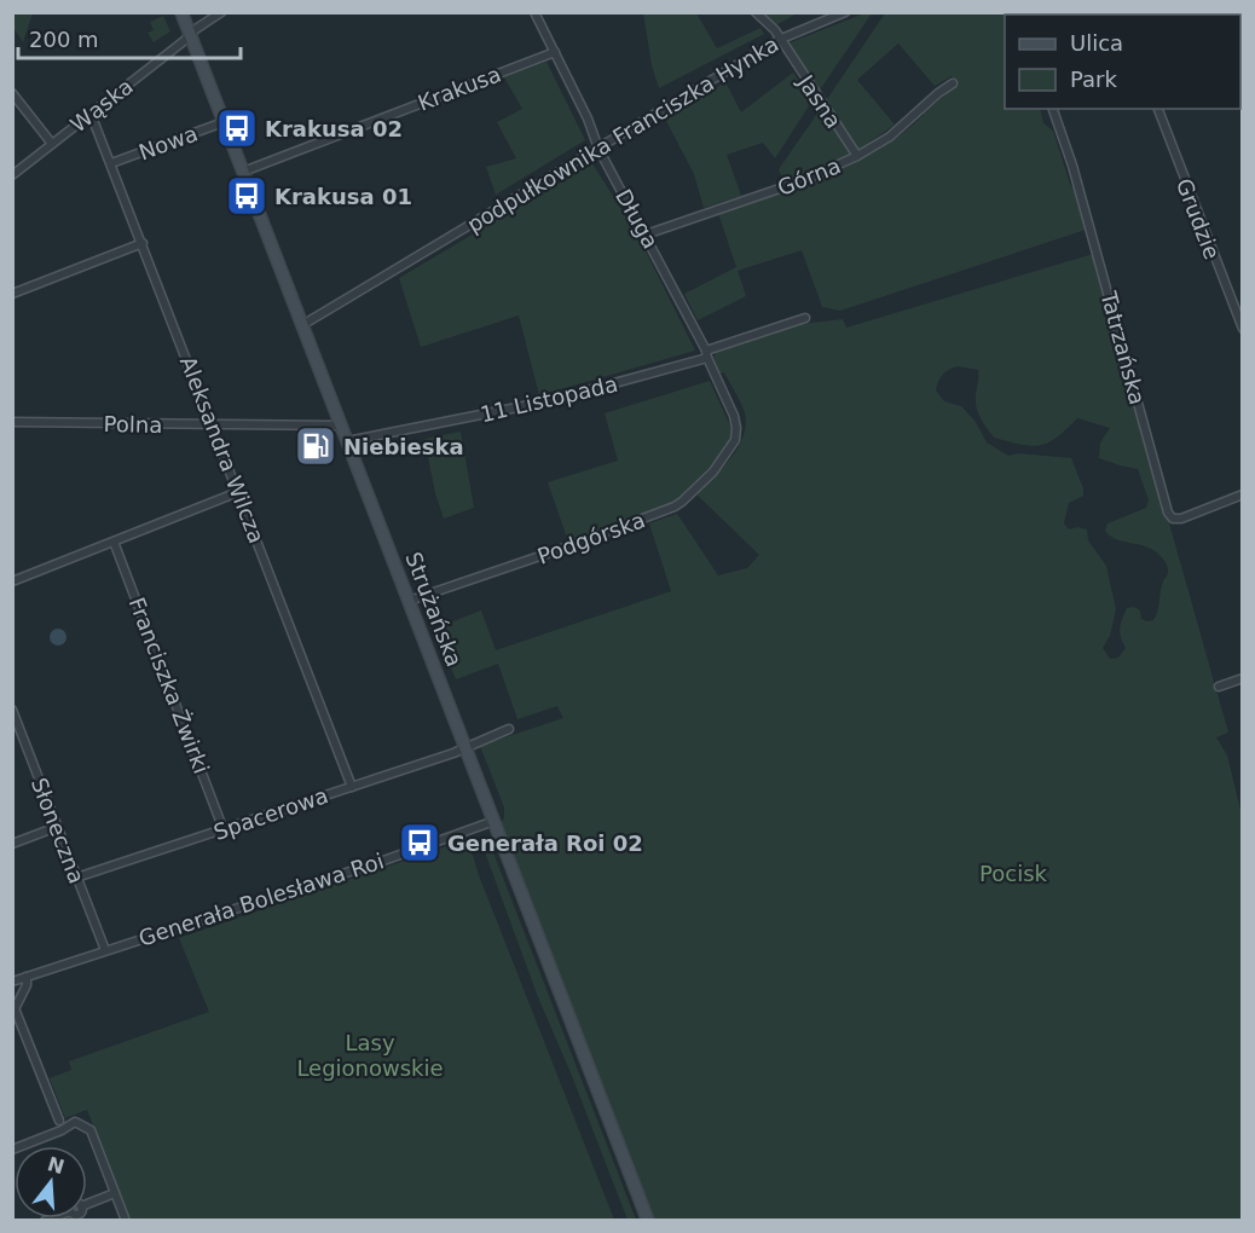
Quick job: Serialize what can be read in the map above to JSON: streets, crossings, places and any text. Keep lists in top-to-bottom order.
{
  "streets": {
    "main road": ["Strużańska"],
    "street": [
      "Krakusa",
      "Jasna",
      "Wąska",
      "podpułkownika Franciszka Hynka",
      "Nowa",
      "Górna",
      "Długa",
      "Grudzie",
      "Tatrzańska",
      "11 Listopada",
      "Polna",
      "Aleksandra Wilcza",
      "Podgórska",
      "Franciszka Żwirki",
      "Spacerowa",
      "Słoneczna",
      "Generała Bolesława Roi"
    ]
  },
  "crossings": [
    ["Krakusa", "Długa"],
    ["Krakusa", "Strużańska"],
    ["Jasna", "podpułkownika Franciszka Hynka"],
    ["Jasna", "Górna"],
    ["Wąska", "Aleksandra Wilcza"],
    ["Wąska", "Strużańska"],
    ["podpułkownika Franciszka Hynka", "Długa"],
    ["podpułkownika Franciszka Hynka", "Strużańska"],
    ["Nowa", "Aleksandra Wilcza"],
    ["Nowa", "Strużańska"],
    ["Górna", "Długa"],
    ["Długa", "11 Listopada"],
    ["Długa", "Podgórska"],
    ["11 Listopada", "Strużańska"],
    ["Polna", "Aleksandra Wilcza"],
    ["Polna", "Strużańska"],
    ["Aleksandra Wilcza", "Spacerowa"],
    ["Podgórska", "Strużańska"],
    ["Strużańska", "Spacerowa"],
    ["Strużańska", "Generała Bolesława Roi"],
    ["Franciszka Żwirki", "Spacerowa"],
    ["Spacerowa", "Słoneczna"],
    ["Słoneczna", "Generała Bolesława Roi"]
  ],
  "parks": ["Pocisk", "Lasy Legionowskie"],
  "places": {
    "bus stop": ["Krakusa 02", "Krakusa 01", "Generała Roi 02"],
    "fuel station": ["Niebieska"]
  },
  "legend": ["Ulica", "Park"],
  "scale_bar": "200 m",
  "north": "top"
}
